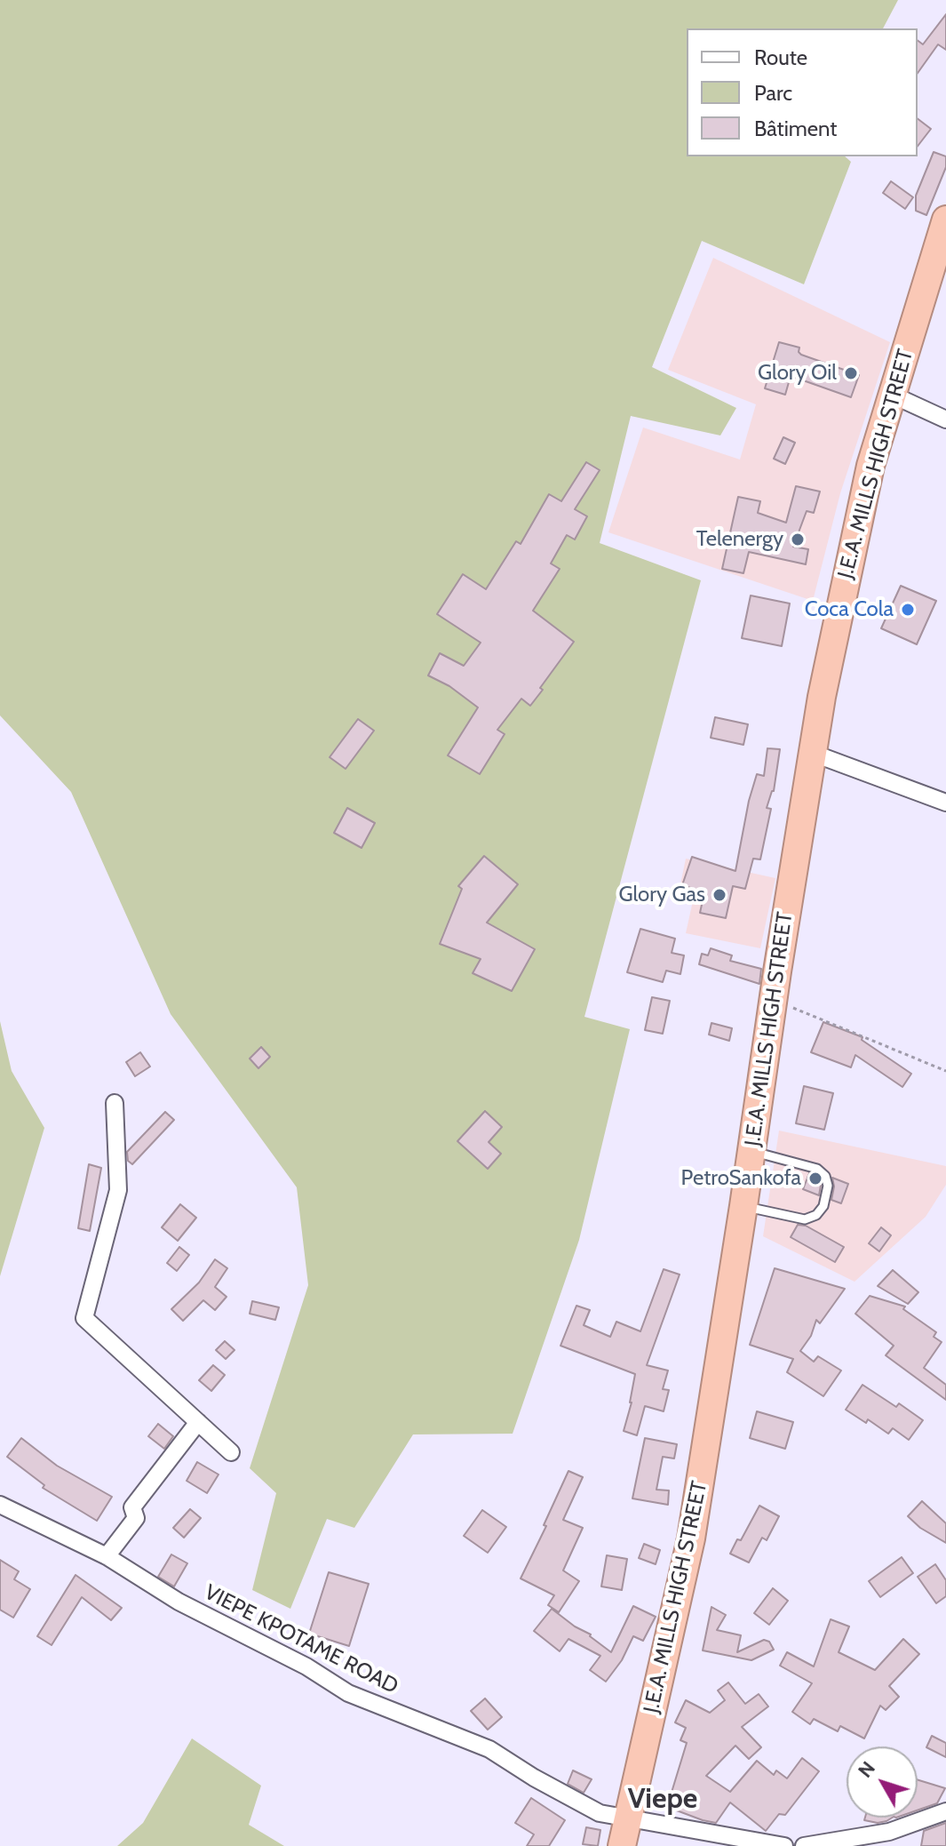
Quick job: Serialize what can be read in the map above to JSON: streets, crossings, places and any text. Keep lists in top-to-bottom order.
{
  "streets": {
    "highway": ["J.E.A. MILLS HIGH STREET"],
    "street": ["VIEPE KPOTAME ROAD"]
  },
  "crossings": [
    ["J.E.A. MILLS HIGH STREET", "VIEPE KPOTAME ROAD"]
  ],
  "districts": ["Viepe"],
  "places": [
    "Glory Oil",
    "Telenergy",
    "Coca Cola",
    "Glory Gas",
    "PetroSankofa"
  ],
  "legend": ["Route", "Parc", "Bâtiment"],
  "north": "top left"
}
